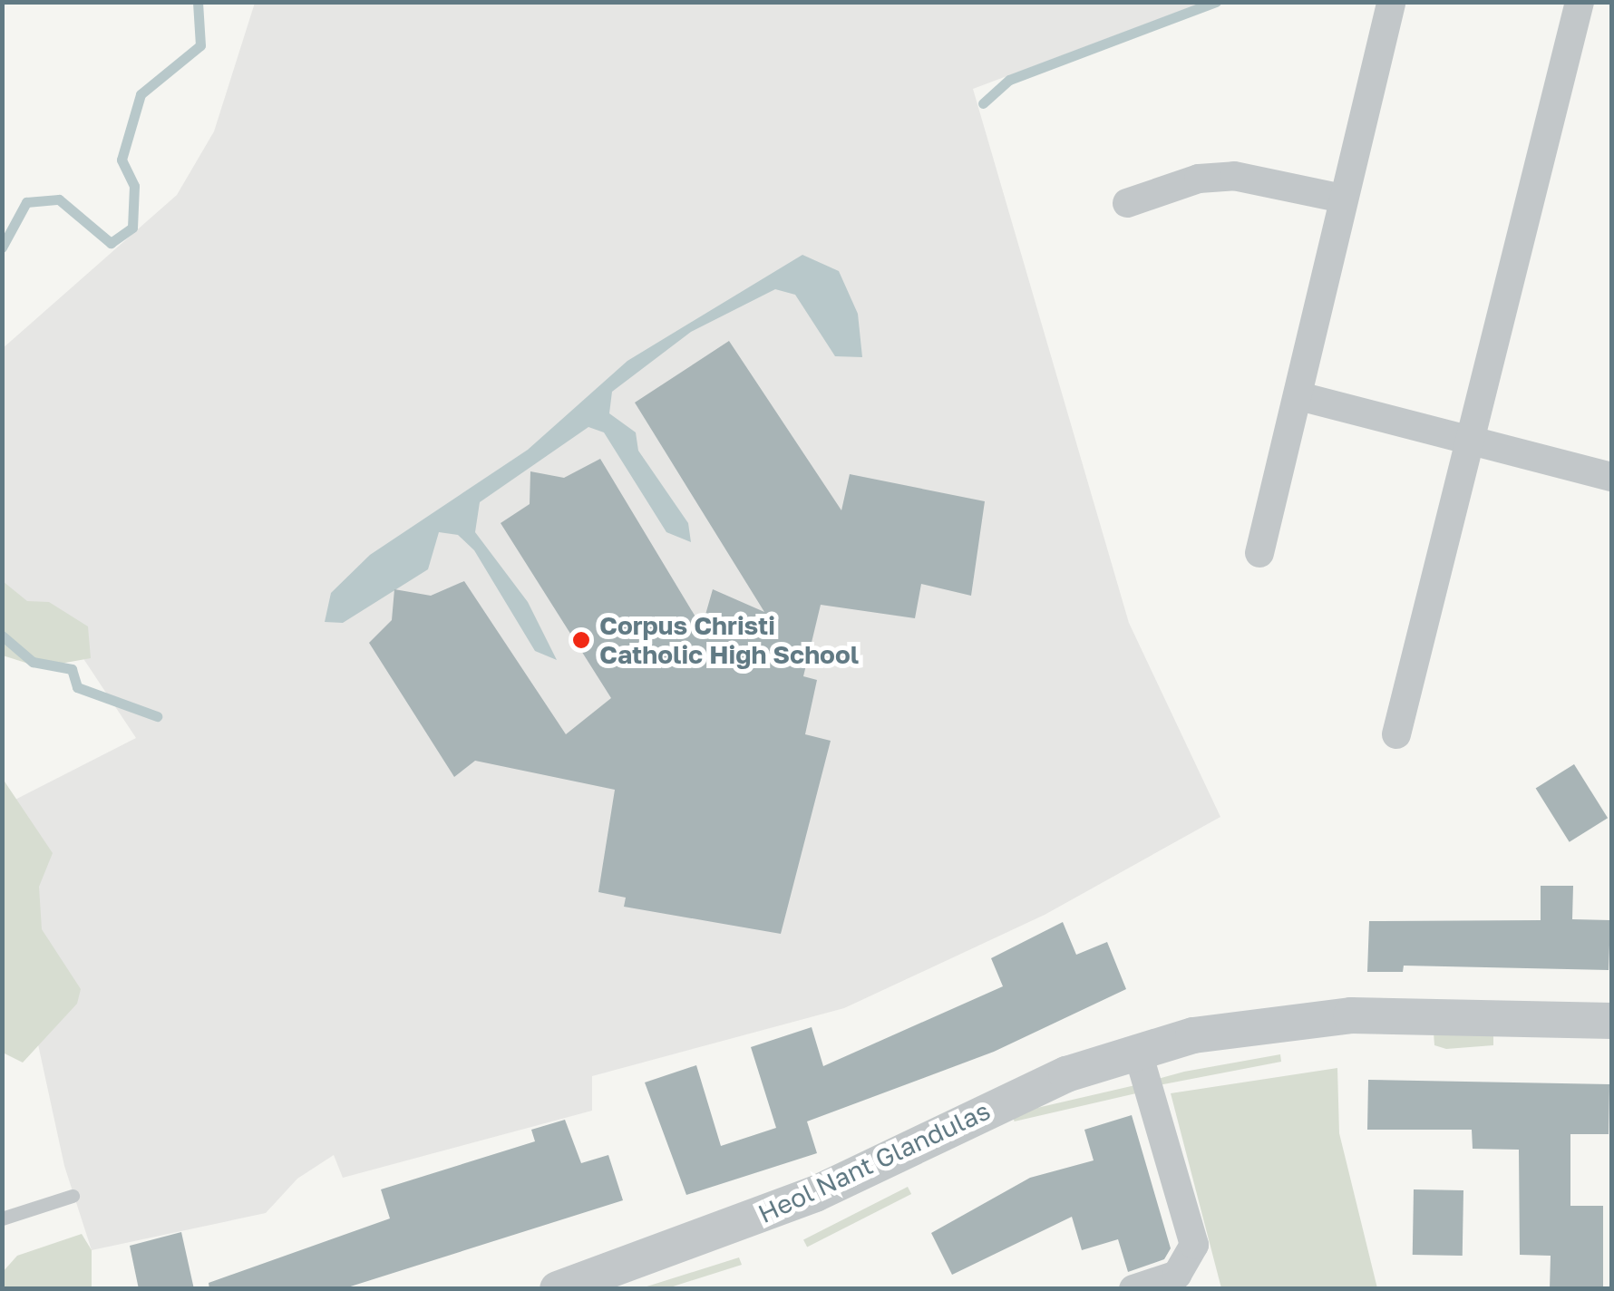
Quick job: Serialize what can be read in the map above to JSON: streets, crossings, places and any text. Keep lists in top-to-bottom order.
{
  "streets": {
    "street": ["Heol Nant Glandulas"]
  },
  "places": ["Corpus Christi Catholic High School"]
}
